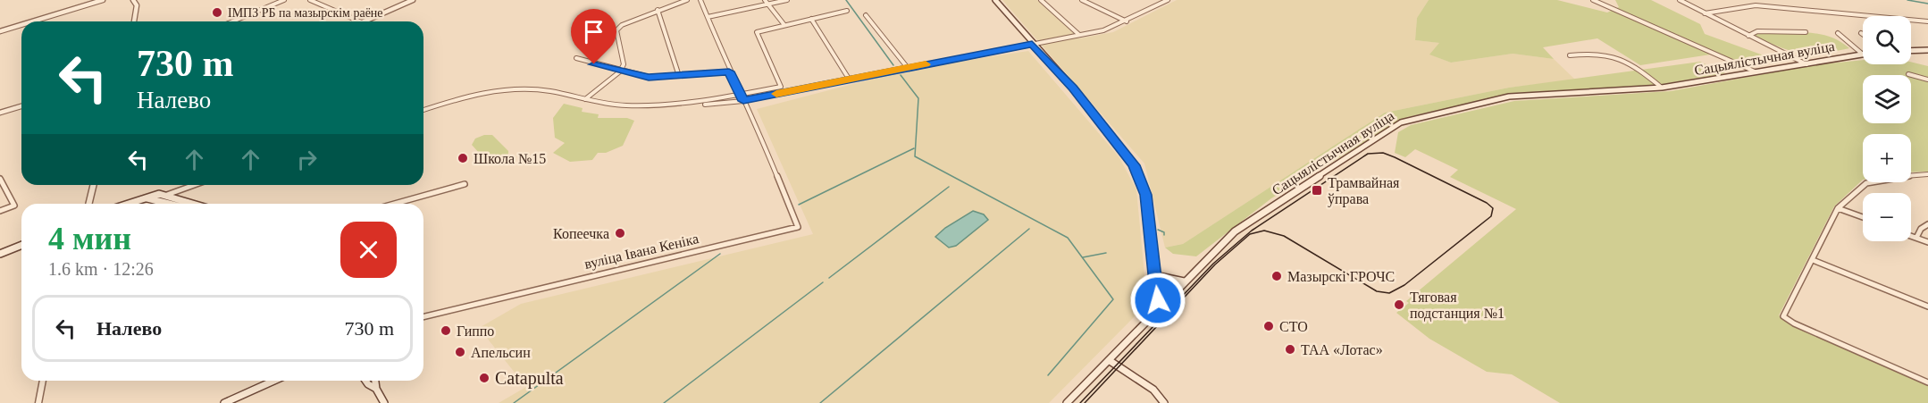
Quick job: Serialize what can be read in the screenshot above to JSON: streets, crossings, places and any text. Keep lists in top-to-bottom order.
{
  "streets": {
    "main road": ["Сацыялістычная вуліца"],
    "street": ["вуліца Івана Кеніка"]
  },
  "places": {
    "other": [
      "ІМПЗ РБ па мазырскім раёне",
      "Школа №15",
      "Копеечка",
      "Мазырскі ГРОЧС",
      "Тяговая подстанция №1",
      "СТО",
      "Гиппо",
      "ТАА «Лотас»",
      "Апельсин",
      "Catapulta"
    ],
    "transit": ["Трамвайная ўправа"]
  },
  "page": {
    "map_buttons": ["+", "−"],
    "turn": ["730 m", "Налево"],
    "heading": ["4 мин", "1.6 km · 12:26"],
    "list": [
      {
        "name": "Налево",
        "value": "730 m"
      }
    ]
  }
}
